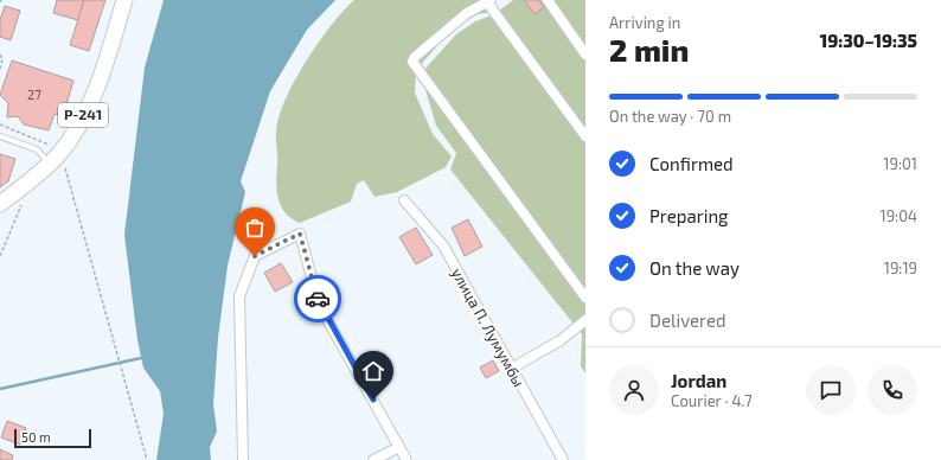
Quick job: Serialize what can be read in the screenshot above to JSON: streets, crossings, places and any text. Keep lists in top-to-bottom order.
{
  "streets": {
    "highway": ["Р-241"],
    "street": ["улица П. Лумумбы"]
  },
  "house_numbers": ["27"],
  "scale_bar": "50 m",
  "page": {
    "heading": ["2 min", "Arriving in", "19:30–19:35"],
    "panel": ["Jordan", "Courier · 4.7"],
    "bar": "On the way · 70 m",
    "list": [
      ["Confirmed", "19:01"],
      ["Preparing", "19:04"],
      ["On the way", "19:19"],
      "Delivered"
    ],
    "scale": "50 m"
  }
}
